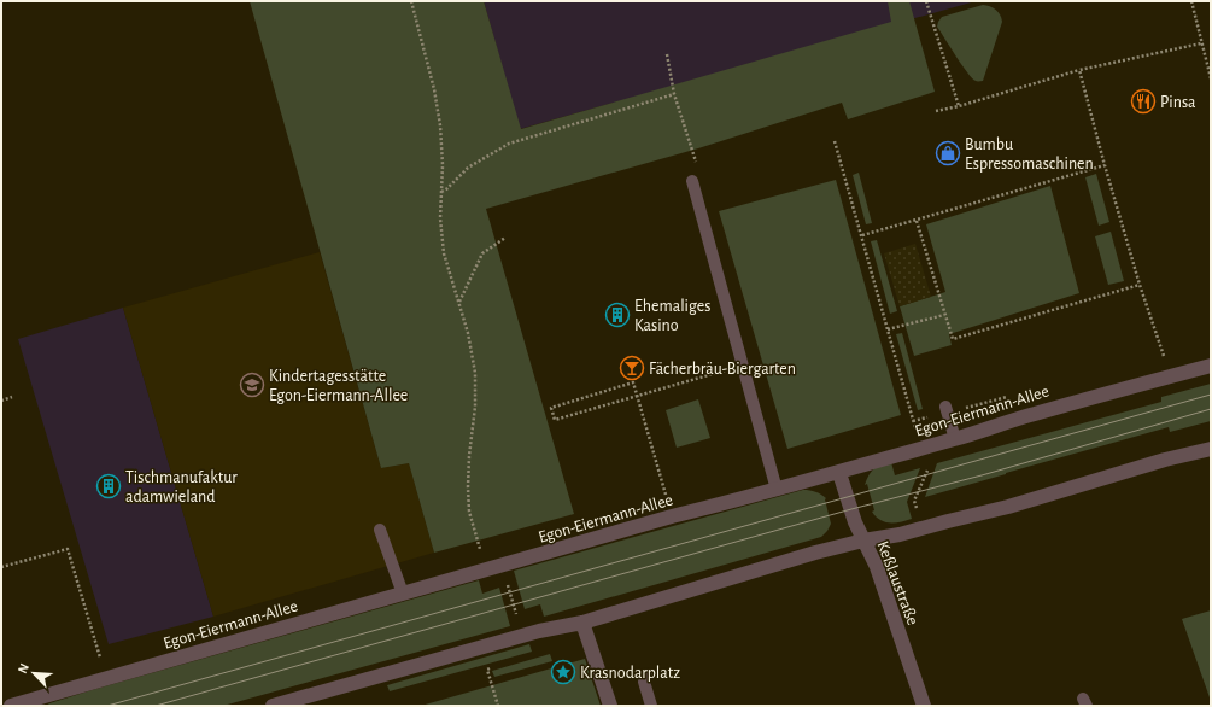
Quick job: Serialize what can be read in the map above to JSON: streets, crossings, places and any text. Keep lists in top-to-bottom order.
{
  "streets": {
    "street": ["Egon-Eiermann-Allee", "Keßlaustraße"]
  },
  "crossings": [
    ["Egon-Eiermann-Allee", "Keßlaustraße"]
  ],
  "places": {
    "restaurant": ["Pinsa"],
    "shop": ["Bumbu Espressomaschinen"],
    "building": ["Ehemaliges Kasino", "Tischmanufaktur adamwieland"],
    "bar": ["Fächerbräu-Biergarten"],
    "school or university": ["Kindertagesstätte Egon-Eiermann-Allee"],
    "place": ["Krasnodarplatz"]
  },
  "north": "top left"
}
